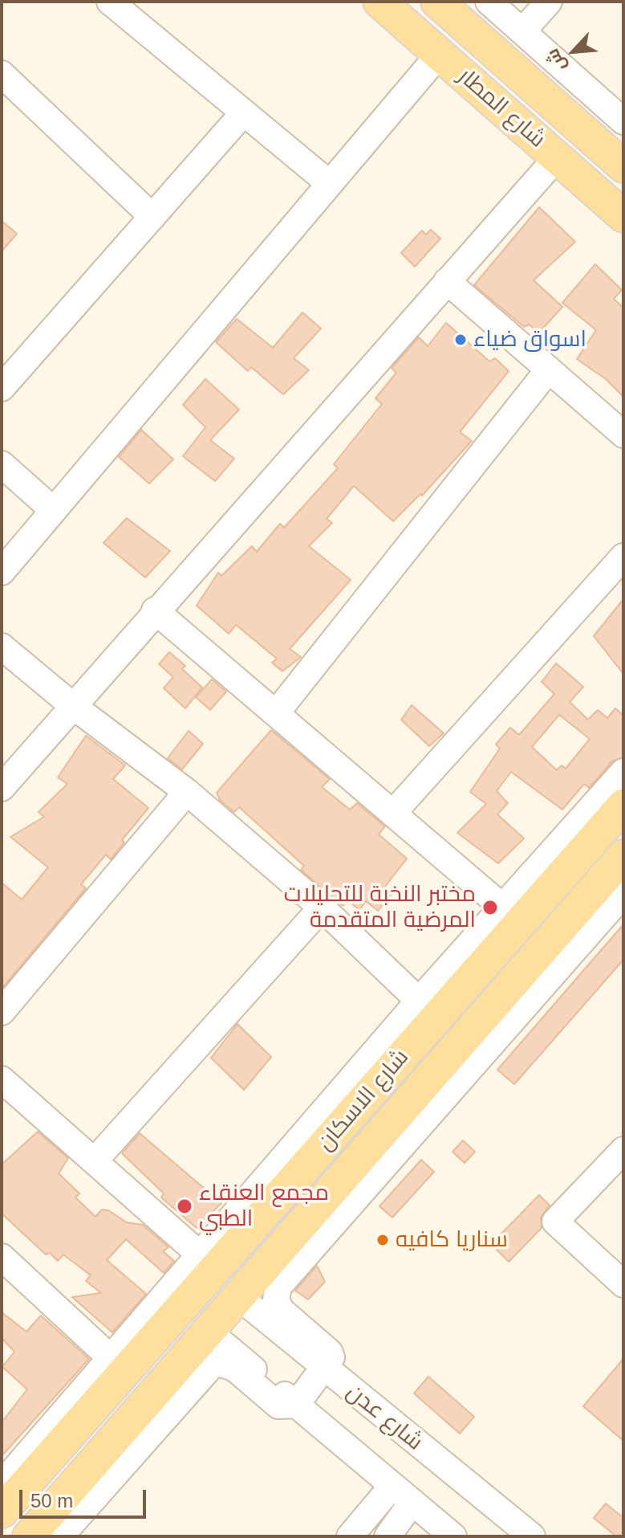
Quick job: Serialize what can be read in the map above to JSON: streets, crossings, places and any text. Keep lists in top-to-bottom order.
{
  "streets": {
    "main road": ["شارع المطار", "شارع الاسكان"],
    "street": ["شارع عدن"]
  },
  "crossings": [
    ["شارع الاسكان", "شارع عدن"]
  ],
  "places": [
    "اسواق ضياء",
    "مختبر النخبة للتحليلات المرضية المتقدمة",
    "مجمع العنقاء الطبي",
    "سناريا كافيه"
  ],
  "scale_bar": "50 m",
  "north": "bottom left"
}
